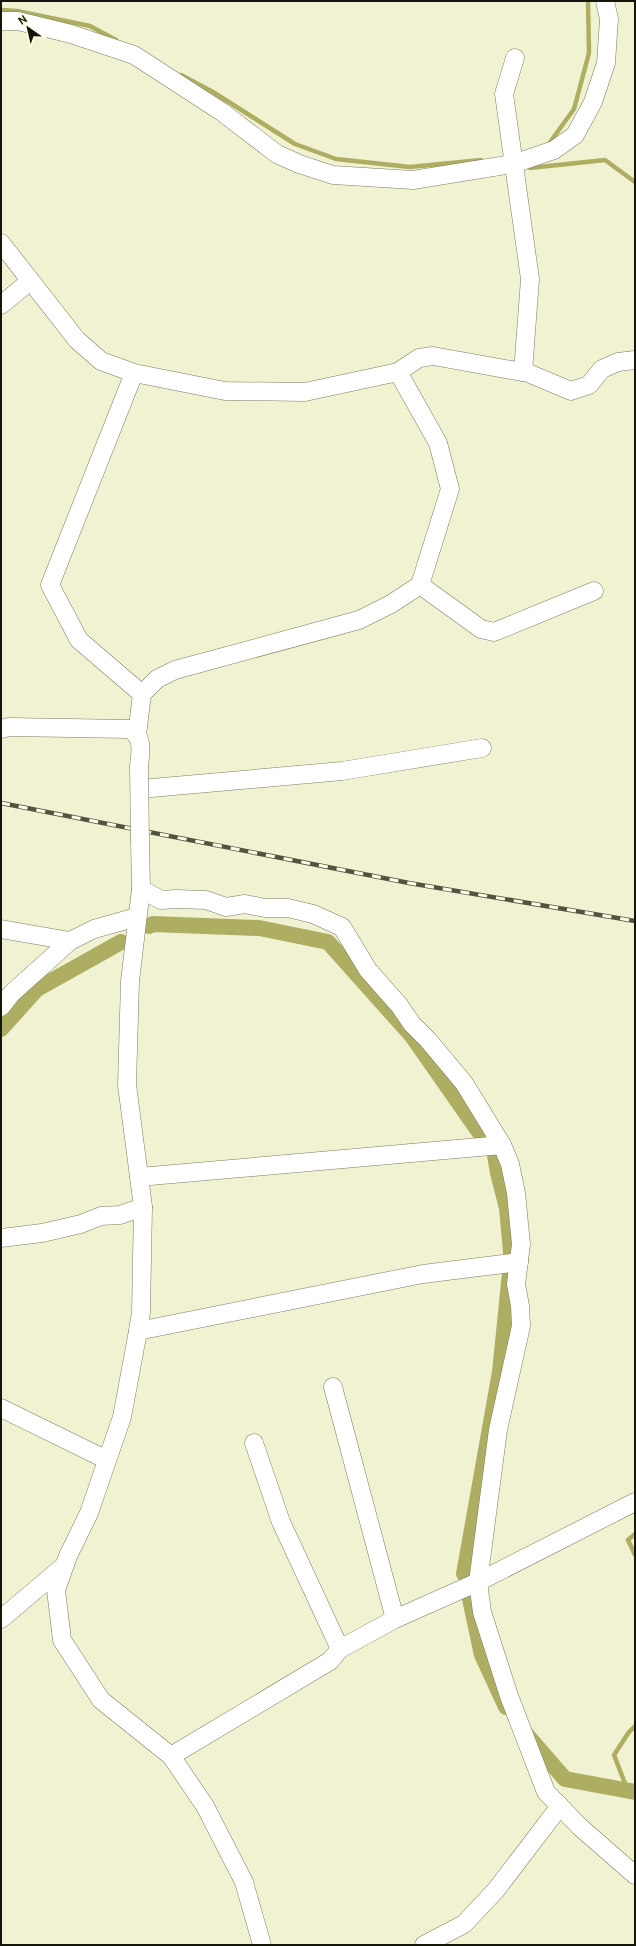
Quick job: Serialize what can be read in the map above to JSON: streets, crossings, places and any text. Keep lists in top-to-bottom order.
{
  "north": "top left"
}
